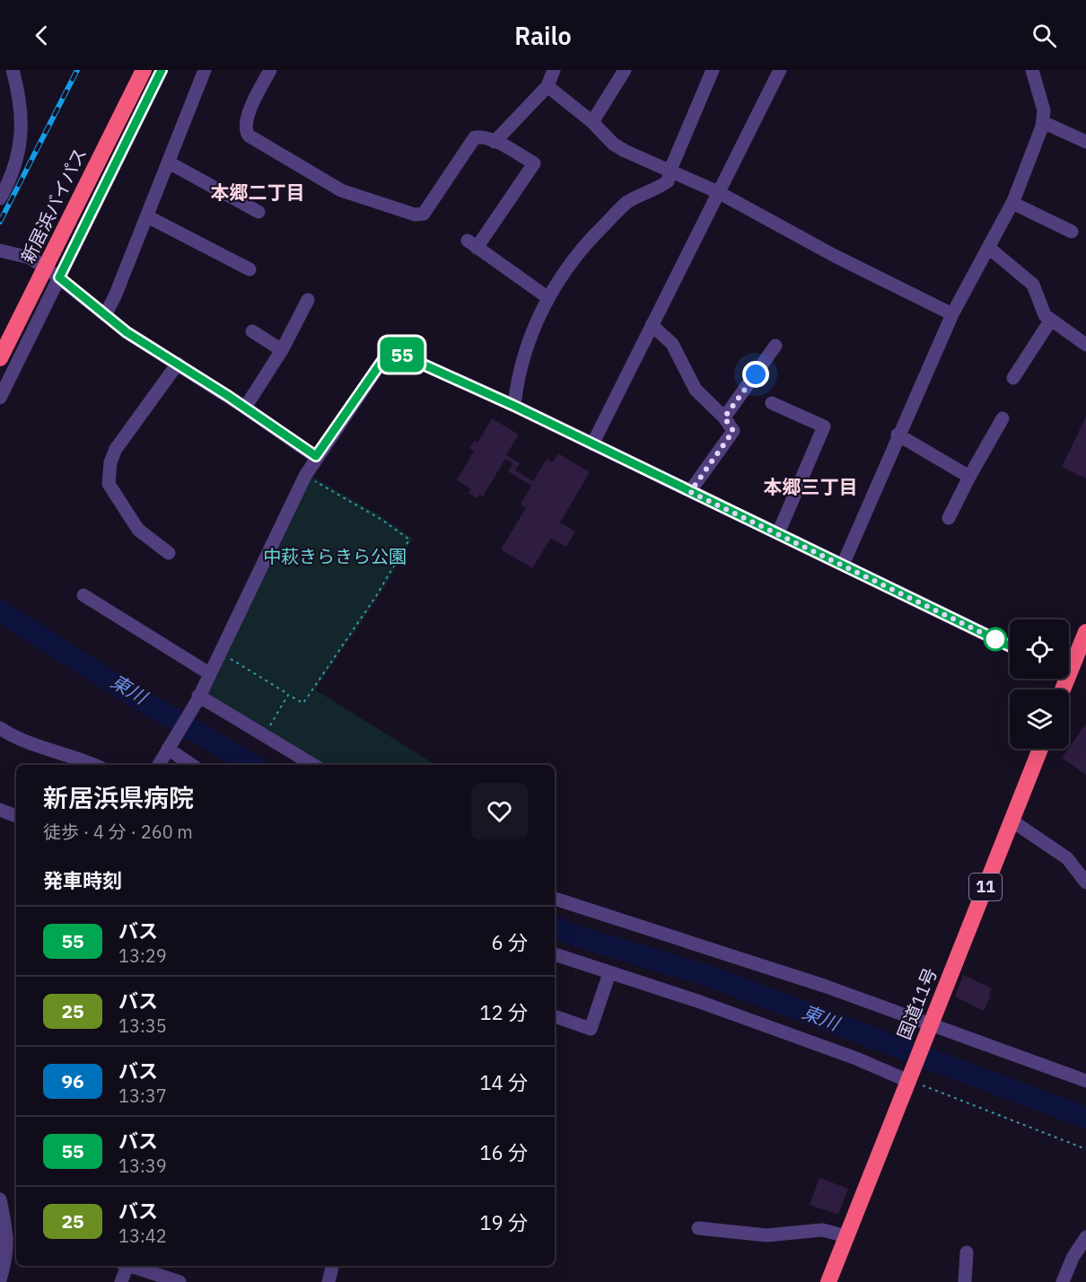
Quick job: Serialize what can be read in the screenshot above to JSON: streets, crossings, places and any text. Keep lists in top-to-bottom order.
{
  "streets": {
    "highway": ["新居浜バイパス", "11", "国道11号"]
  },
  "districts": ["本郷二丁目", "本郷三丁目"],
  "water": ["東川"],
  "parks": ["中萩きらきら公園"],
  "lines": ["bus line 55"],
  "page": {
    "header": "Railo",
    "on_map": "55",
    "heading": [
      ["新居浜県病院", "徒歩 · 4 分 · 260 m"],
      "発車時刻"
    ],
    "list": [
      {
        "mark": "55",
        "name": "バス",
        "note": "13:29",
        "value": "6 分"
      },
      {
        "mark": "25",
        "name": "バス",
        "note": "13:35",
        "value": "12 分"
      },
      {
        "mark": "96",
        "name": "バス",
        "note": "13:37",
        "value": "14 分"
      },
      {
        "mark": "55",
        "name": "バス",
        "note": "13:39",
        "value": "16 分"
      },
      {
        "mark": "25",
        "name": "バス",
        "note": "13:42",
        "value": "19 分"
      }
    ]
  }
}
